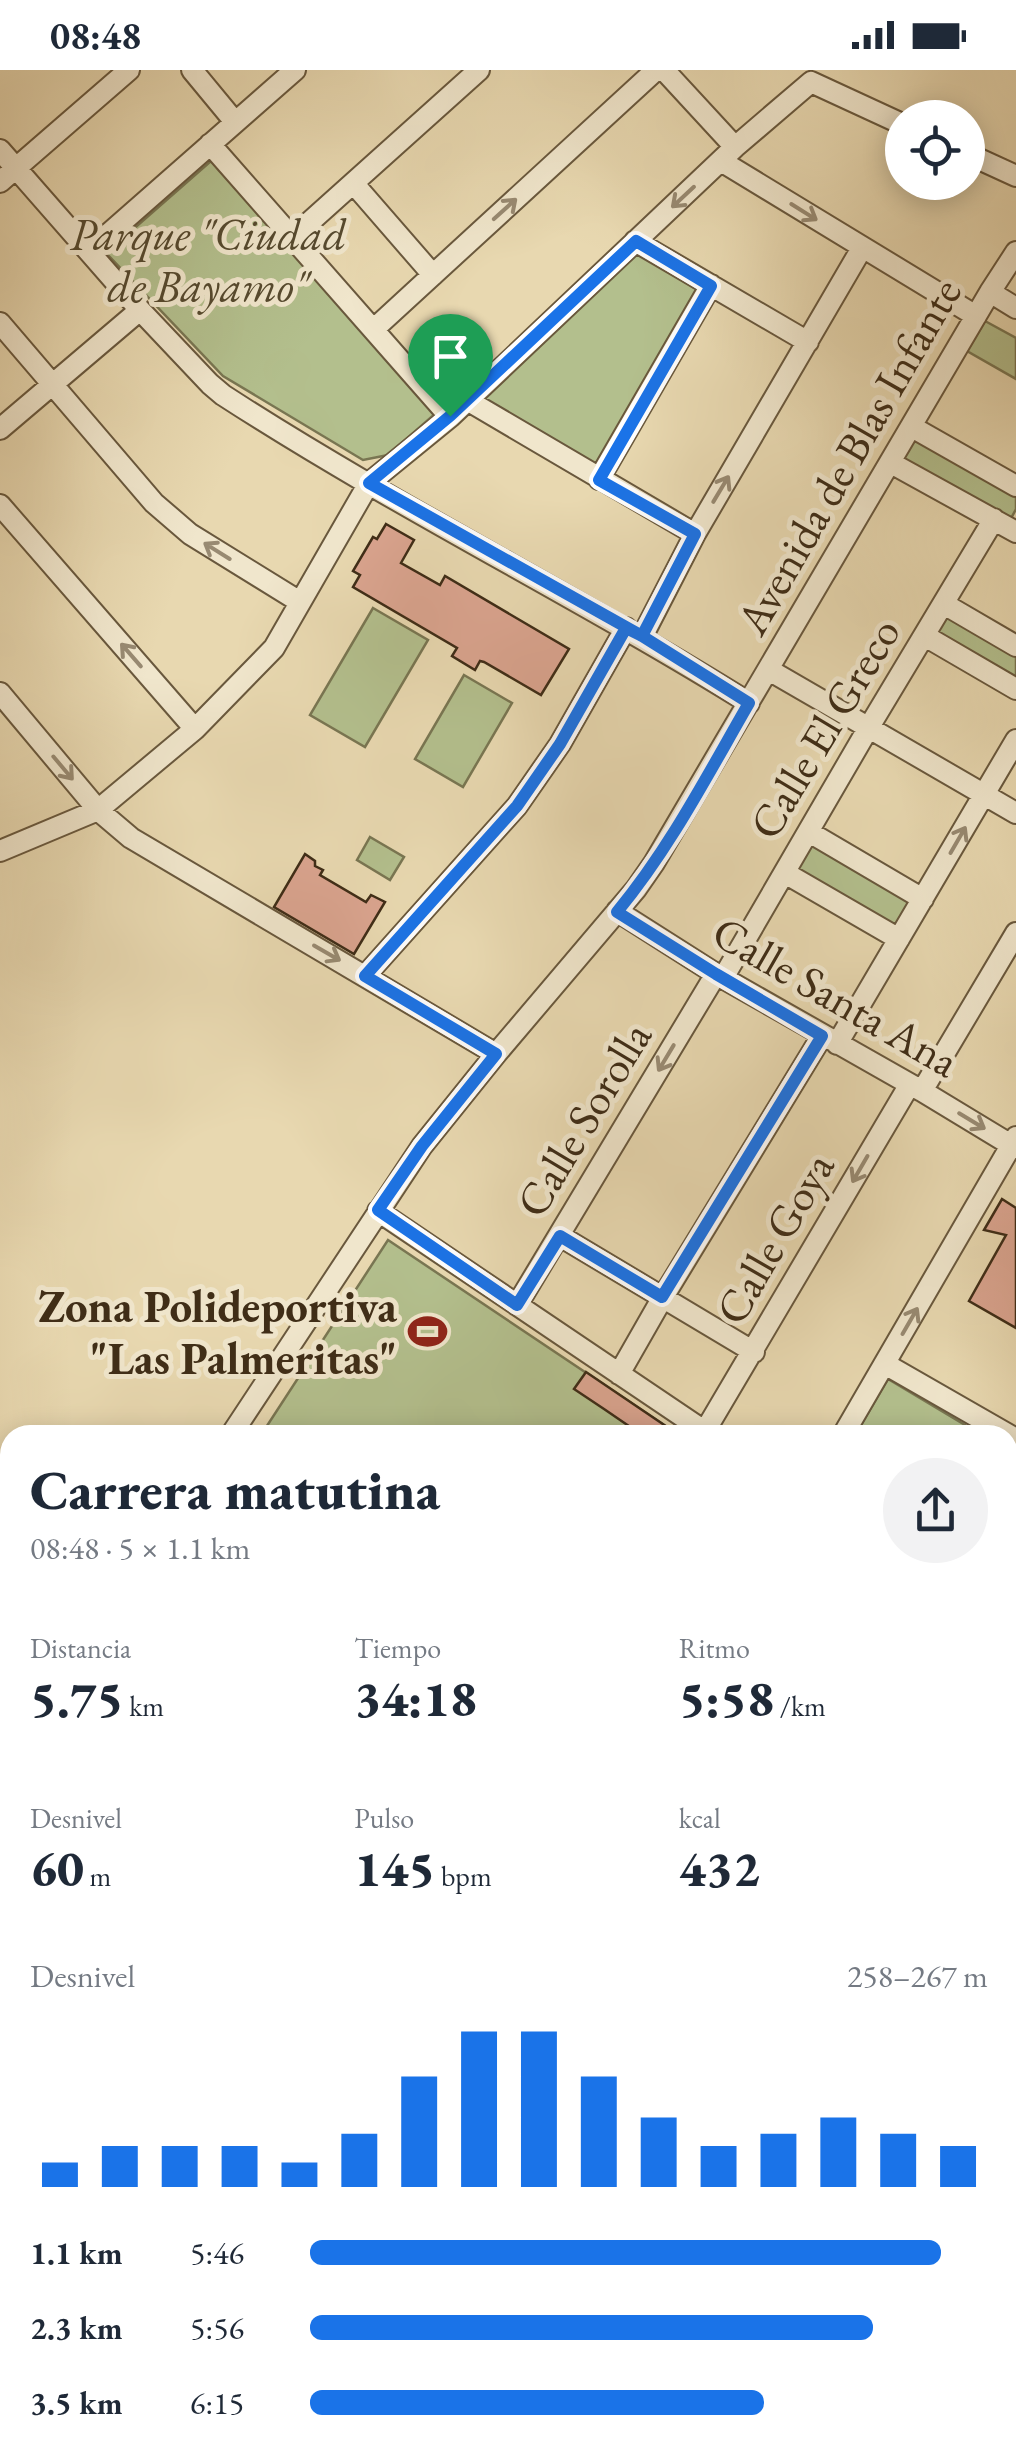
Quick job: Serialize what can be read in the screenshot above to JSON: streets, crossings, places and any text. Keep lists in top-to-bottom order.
{
  "streets": {
    "street": [
      "Avenida de Blas Infante",
      "Calle El Greco",
      "Calle Santa Ana",
      "Calle Sorolla",
      "Calle Goya"
    ]
  },
  "crossings": [
    ["Avenida de Blas Infante", "Calle Santa Ana"],
    ["Calle El Greco", "Calle Santa Ana"],
    ["Calle El Greco", "Calle Sorolla"],
    ["Calle Santa Ana", "Calle Sorolla"],
    ["Calle Santa Ana", "Calle Goya"]
  ],
  "parks": ["Parque \"Ciudad de Bayamo\""],
  "places": {
    "sports": ["Zona Polideportiva \"Las Palmeritas\""]
  },
  "page": {
    "status": "08:48",
    "heading": ["Carrera matutina", "08:48 · 5 × 1.1 km"],
    "stats": [
      ["Distancia", "5.75 km"],
      ["Tiempo", "34:18"],
      ["Ritmo", "5:58 /km"],
      ["Desnivel", "60 m"],
      ["Pulso", "145 bpm"],
      ["kcal", "432"]
    ],
    "chart": ["Desnivel", "258–267 m"],
    "list": [
      {
        "name": "1.1 km",
        "note": "5:46"
      },
      {
        "name": "2.3 km",
        "note": "5:56"
      },
      {
        "name": "3.5 km",
        "note": "6:15"
      }
    ]
  }
}
